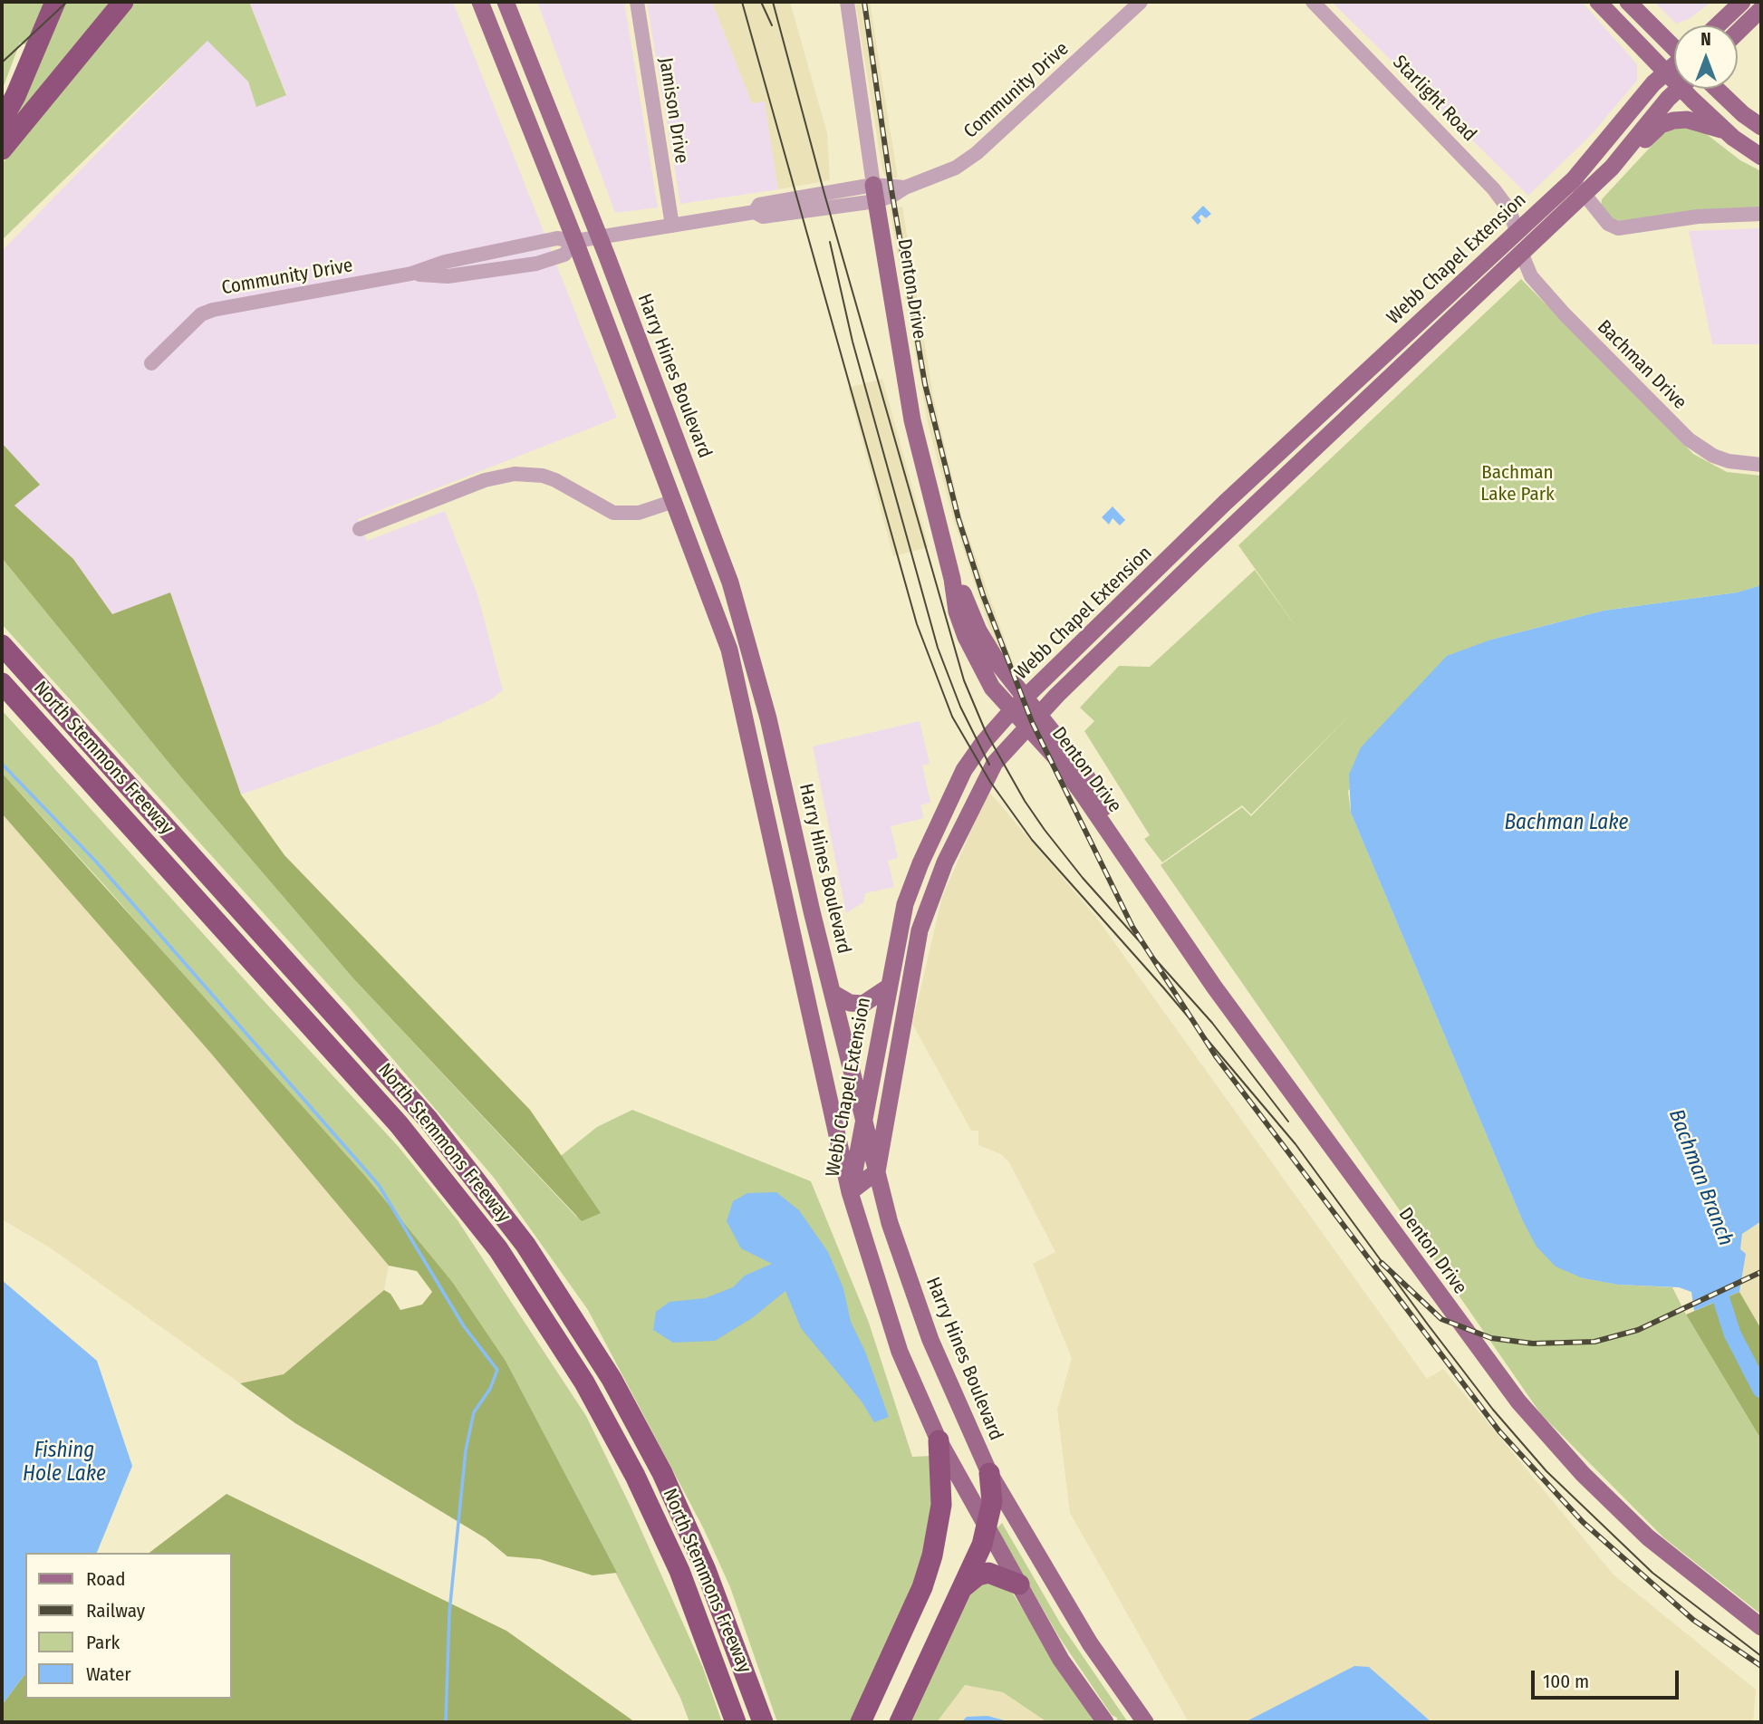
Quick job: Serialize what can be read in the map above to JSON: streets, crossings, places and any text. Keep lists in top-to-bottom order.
{
  "streets": {
    "highway": ["North Stemmons Freeway"],
    "main road": ["Webb Chapel Extension", "Denton Drive", "Harry Hines Boulevard"],
    "street": [
      "Community Drive",
      "Starlight Road",
      "Jamison Drive",
      "Bachman Drive"
    ]
  },
  "crossings": [
    ["Community Drive", "Jamison Drive"],
    ["Community Drive", "Denton Drive"],
    ["Community Drive", "Harry Hines Boulevard"],
    ["Starlight Road", "Webb Chapel Extension"],
    ["Webb Chapel Extension", "Denton Drive"],
    ["Webb Chapel Extension", "Bachman Drive"],
    ["Webb Chapel Extension", "Harry Hines Boulevard"]
  ],
  "water": ["Bachman Lake", "Bachman Branch", "Fishing Hole Lake"],
  "parks": ["Bachman Lake Park"],
  "legend": [
    "Road",
    "Railway",
    "Park",
    "Water"
  ],
  "scale_bar": "100 m",
  "north": "top"
}
